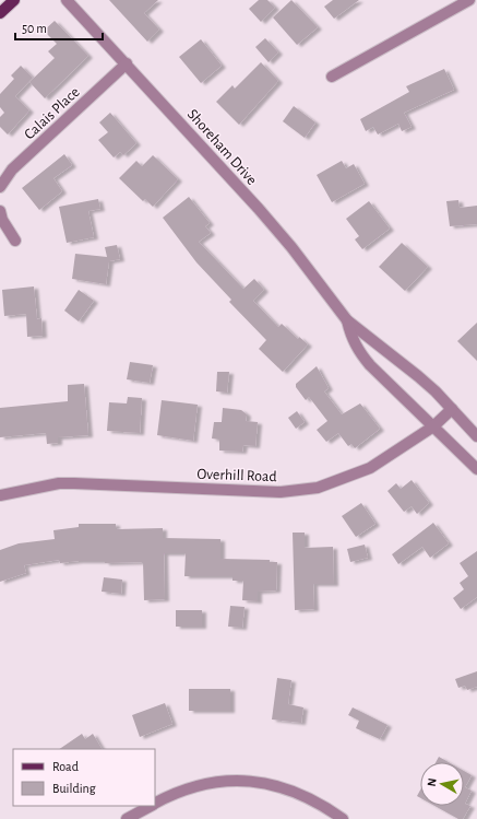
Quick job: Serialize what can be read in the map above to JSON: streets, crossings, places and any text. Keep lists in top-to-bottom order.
{
  "streets": {
    "street": ["Calais Place", "Shoreham Drive", "Overhill Road"]
  },
  "crossings": [
    ["Calais Place", "Shoreham Drive"],
    ["Shoreham Drive", "Overhill Road"]
  ],
  "legend": ["Road", "Building"],
  "scale_bar": "50 m",
  "north": "left"
}
